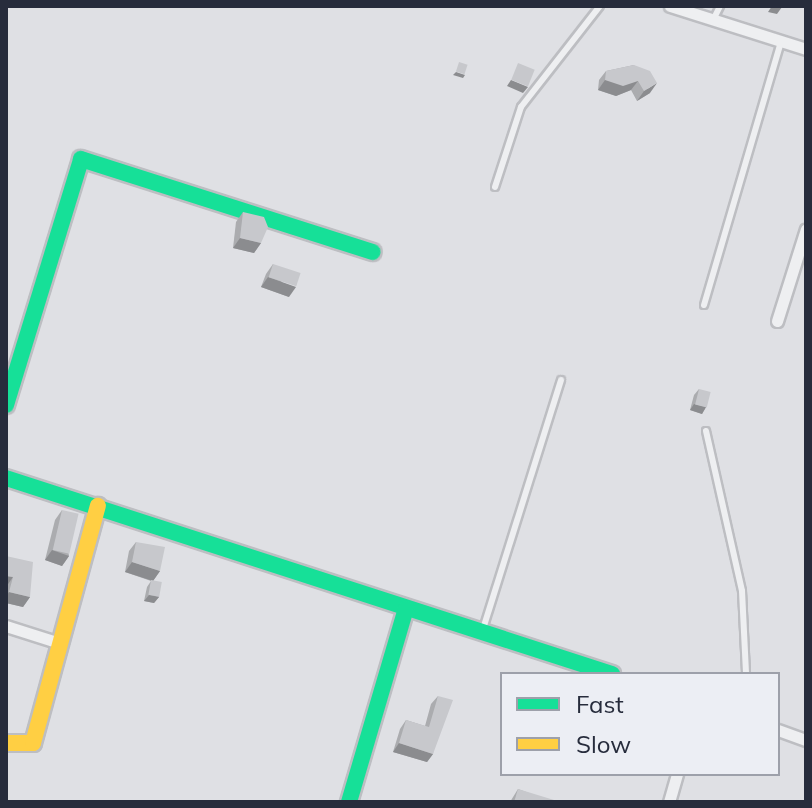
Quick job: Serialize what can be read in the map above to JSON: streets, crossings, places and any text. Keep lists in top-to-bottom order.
{
  "legend": ["Fast", "Slow"]
}
